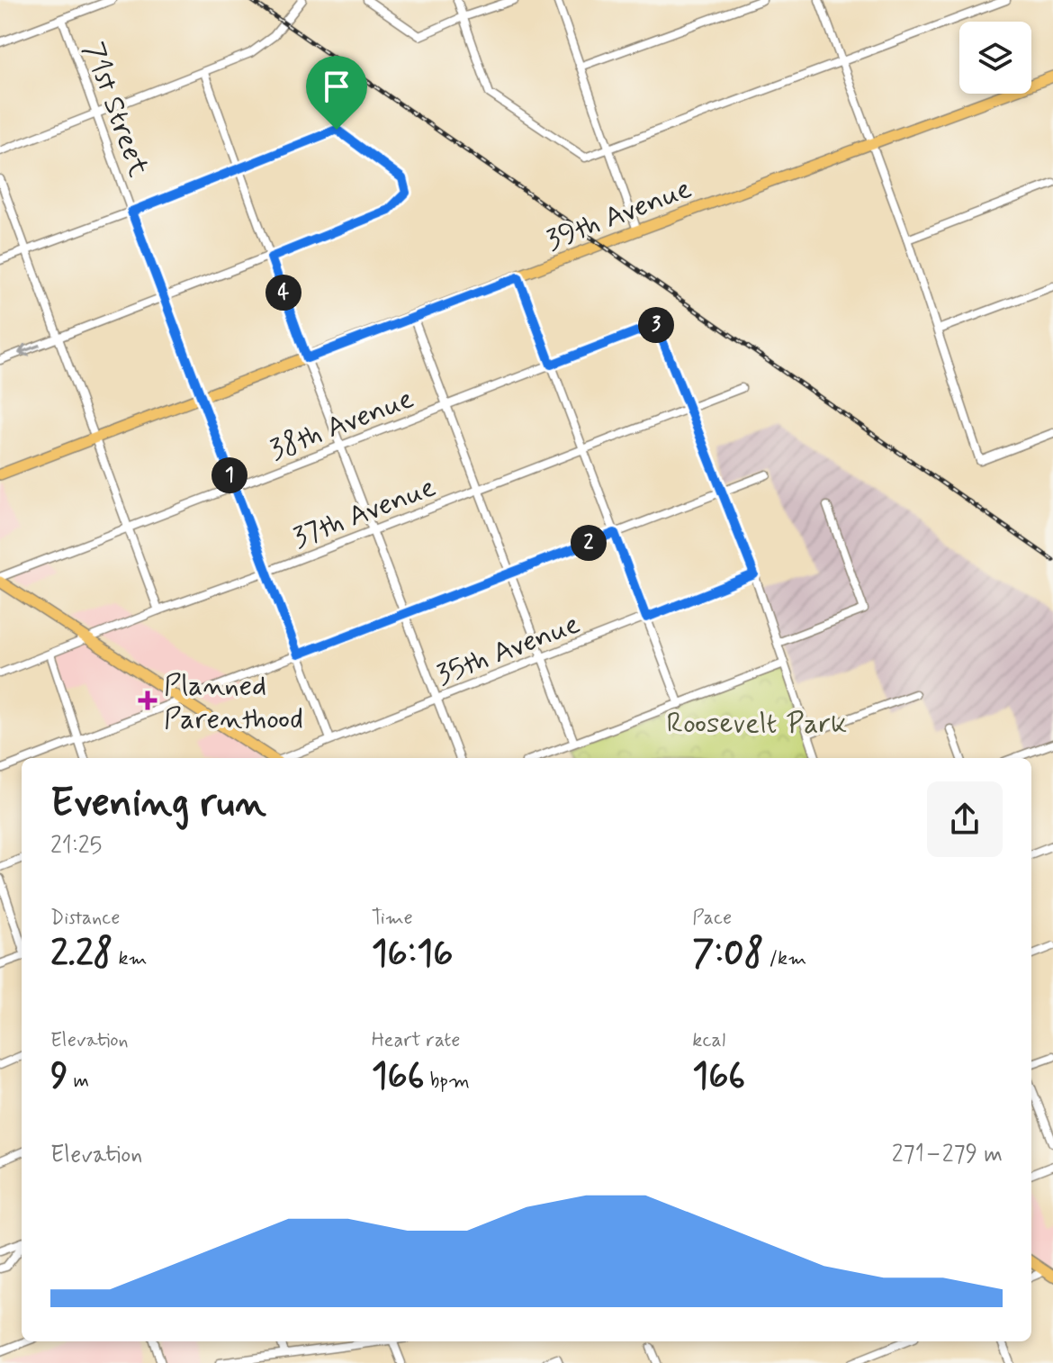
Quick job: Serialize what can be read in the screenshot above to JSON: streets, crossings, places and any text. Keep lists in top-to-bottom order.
{
  "streets": {
    "main road": ["39th Avenue"],
    "street": [
      "71st Street",
      "38th Avenue",
      "37th Avenue",
      "35th Avenue"
    ]
  },
  "crossings": [
    ["71st Street", "39th Avenue"],
    ["71st Street", "38th Avenue"],
    ["71st Street", "37th Avenue"],
    ["71st Street", "35th Avenue"],
    ["38th Avenue", "37th Avenue"]
  ],
  "parks": ["Roosevelt Park"],
  "places": {
    "health": ["Planned Parenthood"]
  },
  "page": {
    "pins": [
      "4",
      "3",
      "1",
      "2"
    ],
    "heading": ["Evening run", "21:25"],
    "stats": [
      ["Distance", "2.28 km"],
      ["Time", "16:16"],
      ["Pace", "7:08 /km"],
      ["Elevation", "9 m"],
      ["Heart rate", "166 bpm"],
      ["kcal", "166"]
    ],
    "chart": ["Elevation", "271–279 m"]
  }
}
